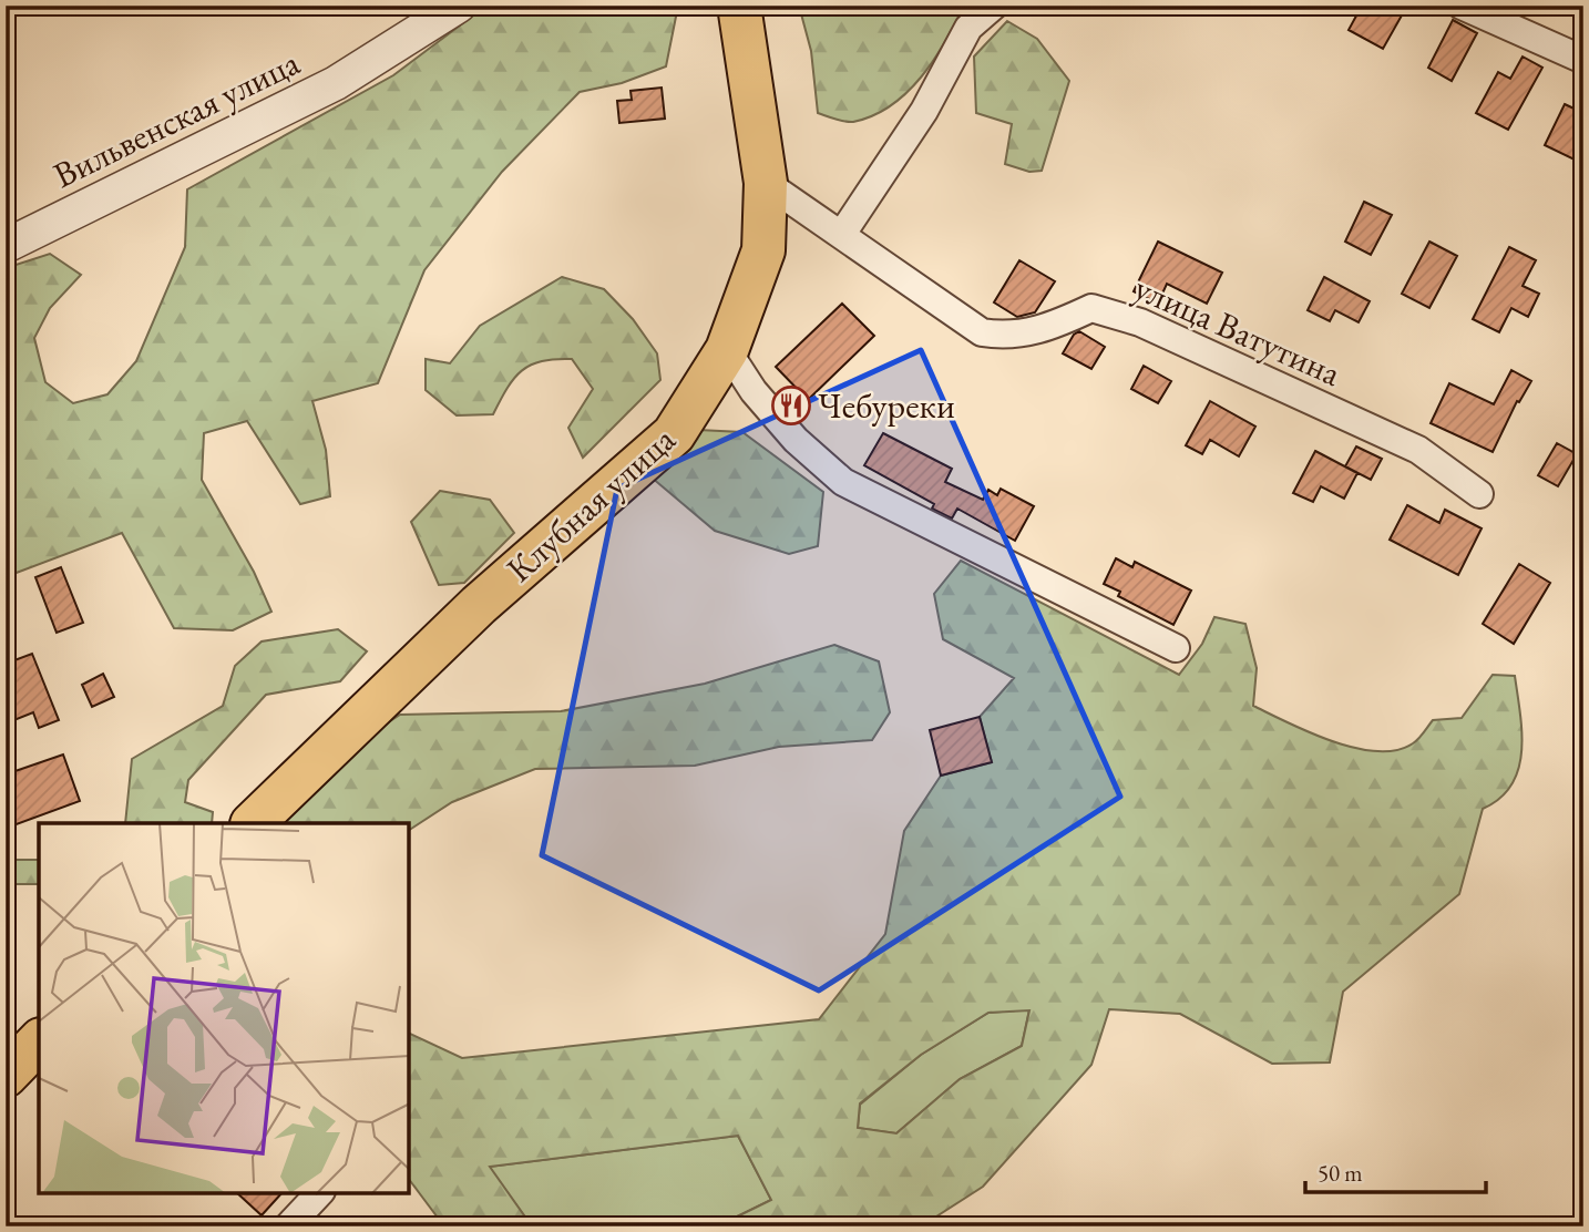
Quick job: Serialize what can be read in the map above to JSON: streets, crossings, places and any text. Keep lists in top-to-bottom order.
{
  "streets": {
    "main road": ["Клубная улица"],
    "street": ["Вильвенская улица", "улица Ватутина"]
  },
  "crossings": [
    ["улица Ватутина", "Клубная улица"]
  ],
  "places": {
    "restaurant": ["Чебуреки"]
  },
  "scale_bar": "50 m"
}
